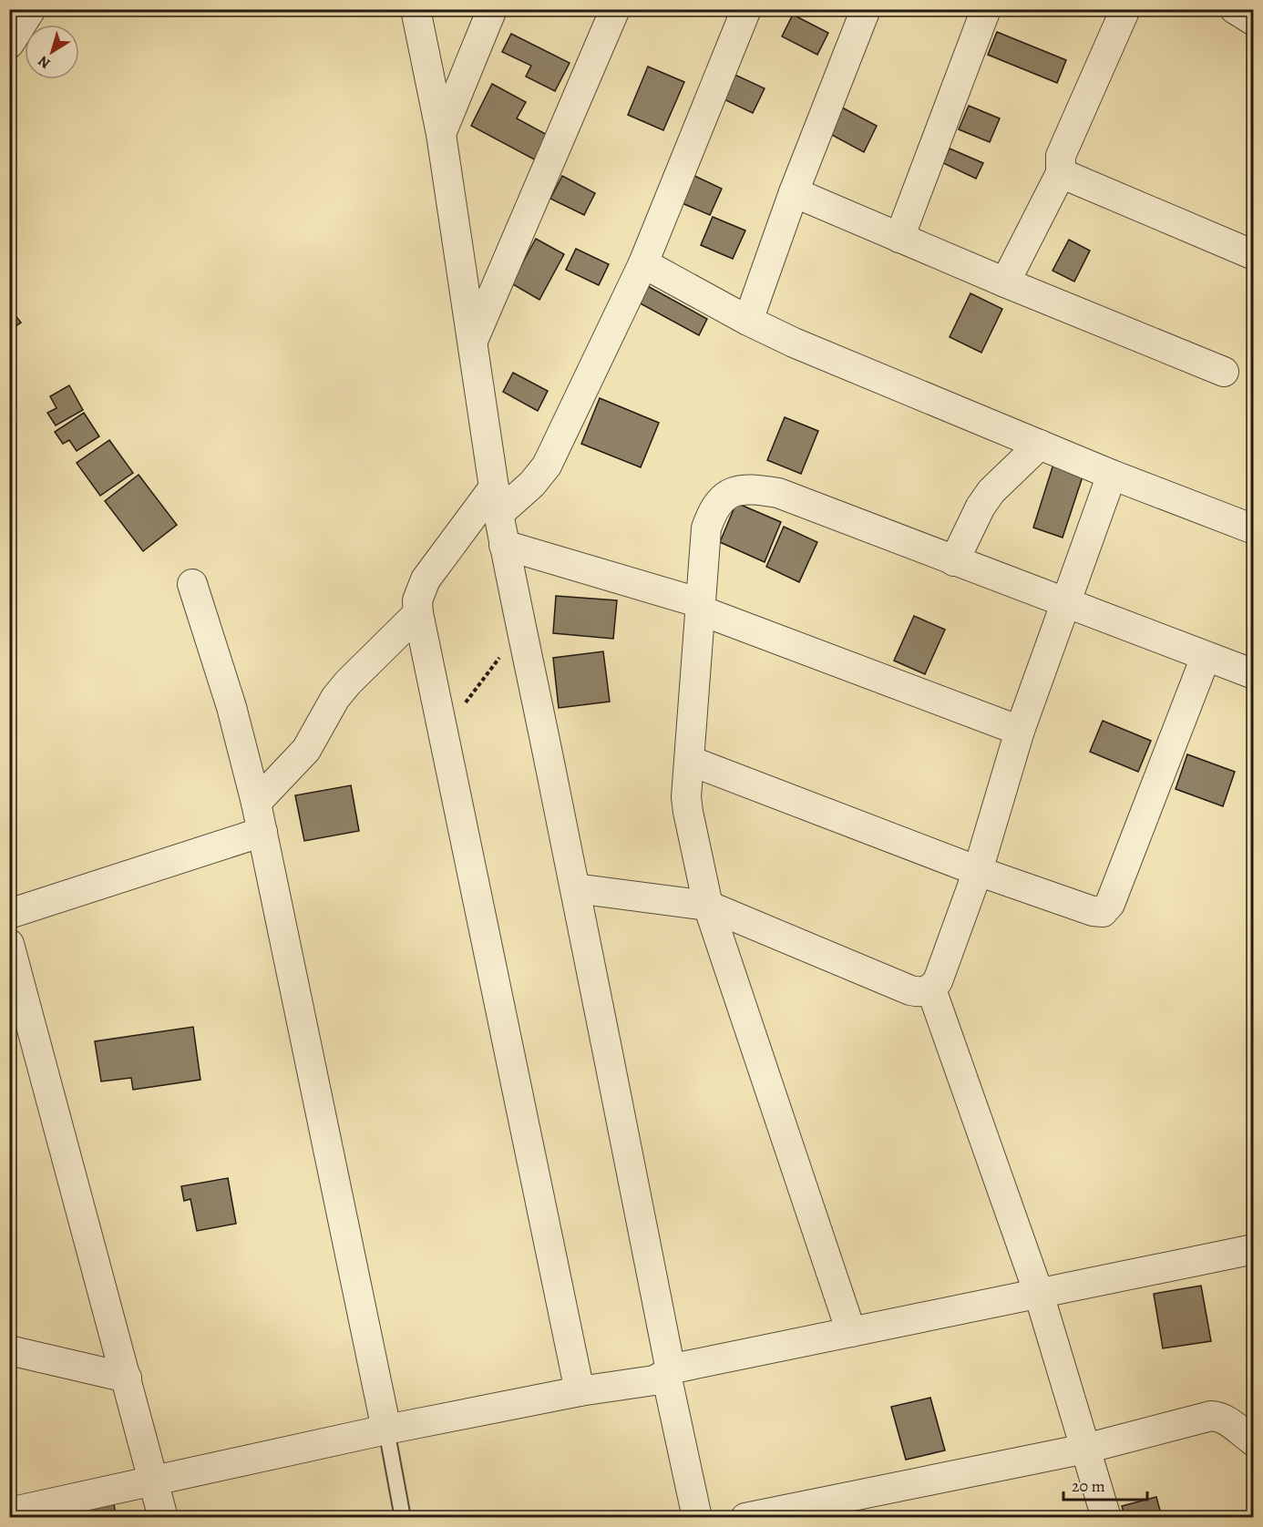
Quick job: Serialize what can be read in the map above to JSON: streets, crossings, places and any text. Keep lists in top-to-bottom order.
{
  "scale_bar": "20 m",
  "north": "bottom left"
}
